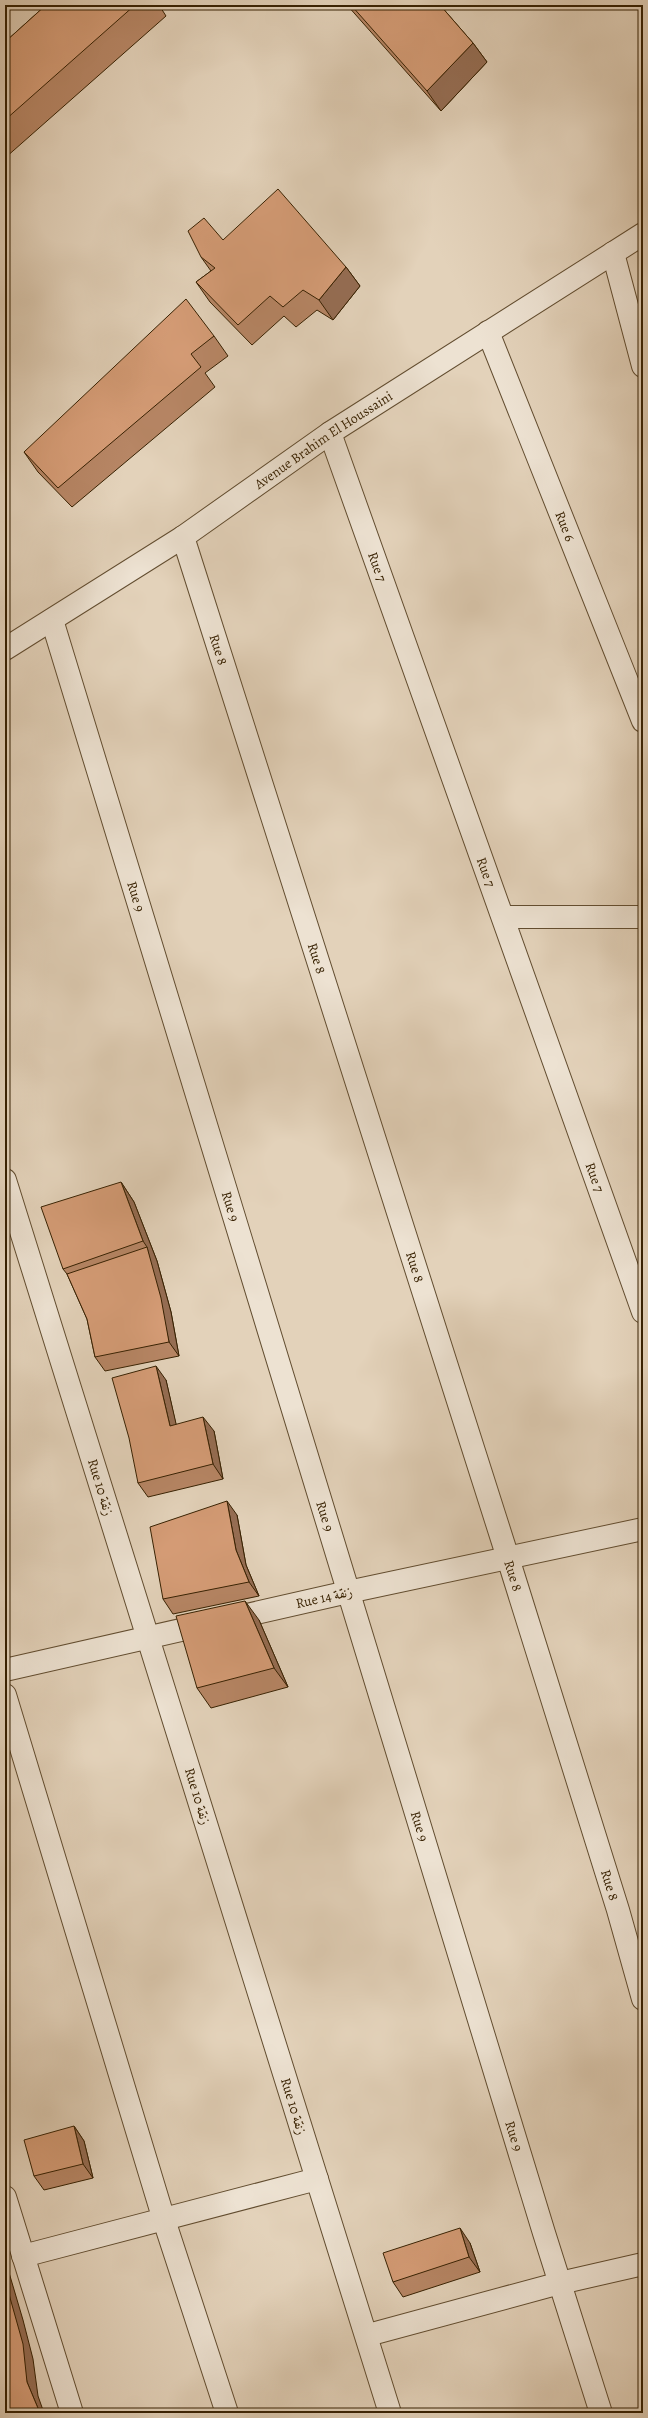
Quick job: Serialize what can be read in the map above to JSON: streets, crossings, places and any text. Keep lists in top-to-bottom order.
{
  "streets": {
    "street": [
      "Avenue Brahim El Houssaini",
      "Rue 6",
      "Rue 7",
      "Rue 8",
      "Rue 9",
      "Rue 10 زنقة",
      "Rue 14 زنقة"
    ]
  },
  "crossings": [
    ["Avenue Brahim El Houssaini", "Rue 6"],
    ["Avenue Brahim El Houssaini", "Rue 7"],
    ["Avenue Brahim El Houssaini", "Rue 8"],
    ["Avenue Brahim El Houssaini", "Rue 9"],
    ["Rue 8", "Rue 14 زنقة"],
    ["Rue 9", "Rue 14 زنقة"],
    ["Rue 10 زنقة", "Rue 14 زنقة"]
  ]
}
